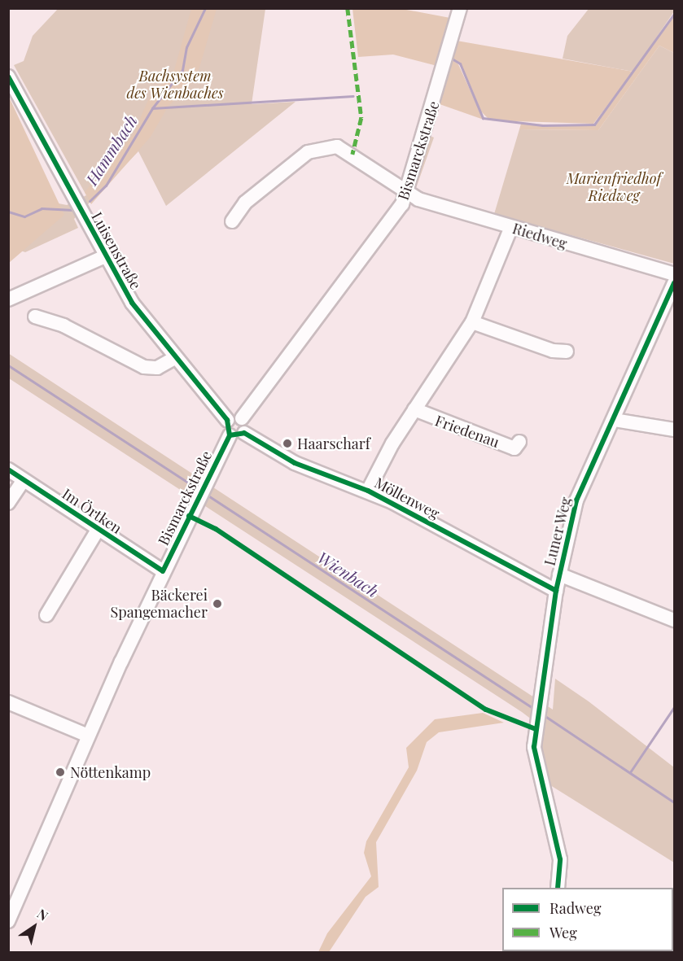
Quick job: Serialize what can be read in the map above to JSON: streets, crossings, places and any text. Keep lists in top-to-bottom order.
{
  "streets": {
    "street": [
      "Bismarckstraße",
      "Riedweg",
      "Luisenstraße",
      "Friedenau",
      "Möllenweg",
      "Im Örtken",
      "Luner Weg"
    ]
  },
  "crossings": [
    ["Bismarckstraße", "Riedweg"],
    ["Bismarckstraße", "Im Örtken"],
    ["Riedweg", "Friedenau"],
    ["Friedenau", "Möllenweg"],
    ["Möllenweg", "Luner Weg"]
  ],
  "water": ["Hammbach", "Wienbach"],
  "parks": ["Bachsystem des Wienbaches", "Marienfriedhof Riedweg"],
  "places": ["Haarscharf", "Bäckerei Spangemacher", "Nöttenkamp"],
  "legend": ["Radweg", "Weg"],
  "north": "top right"
}
